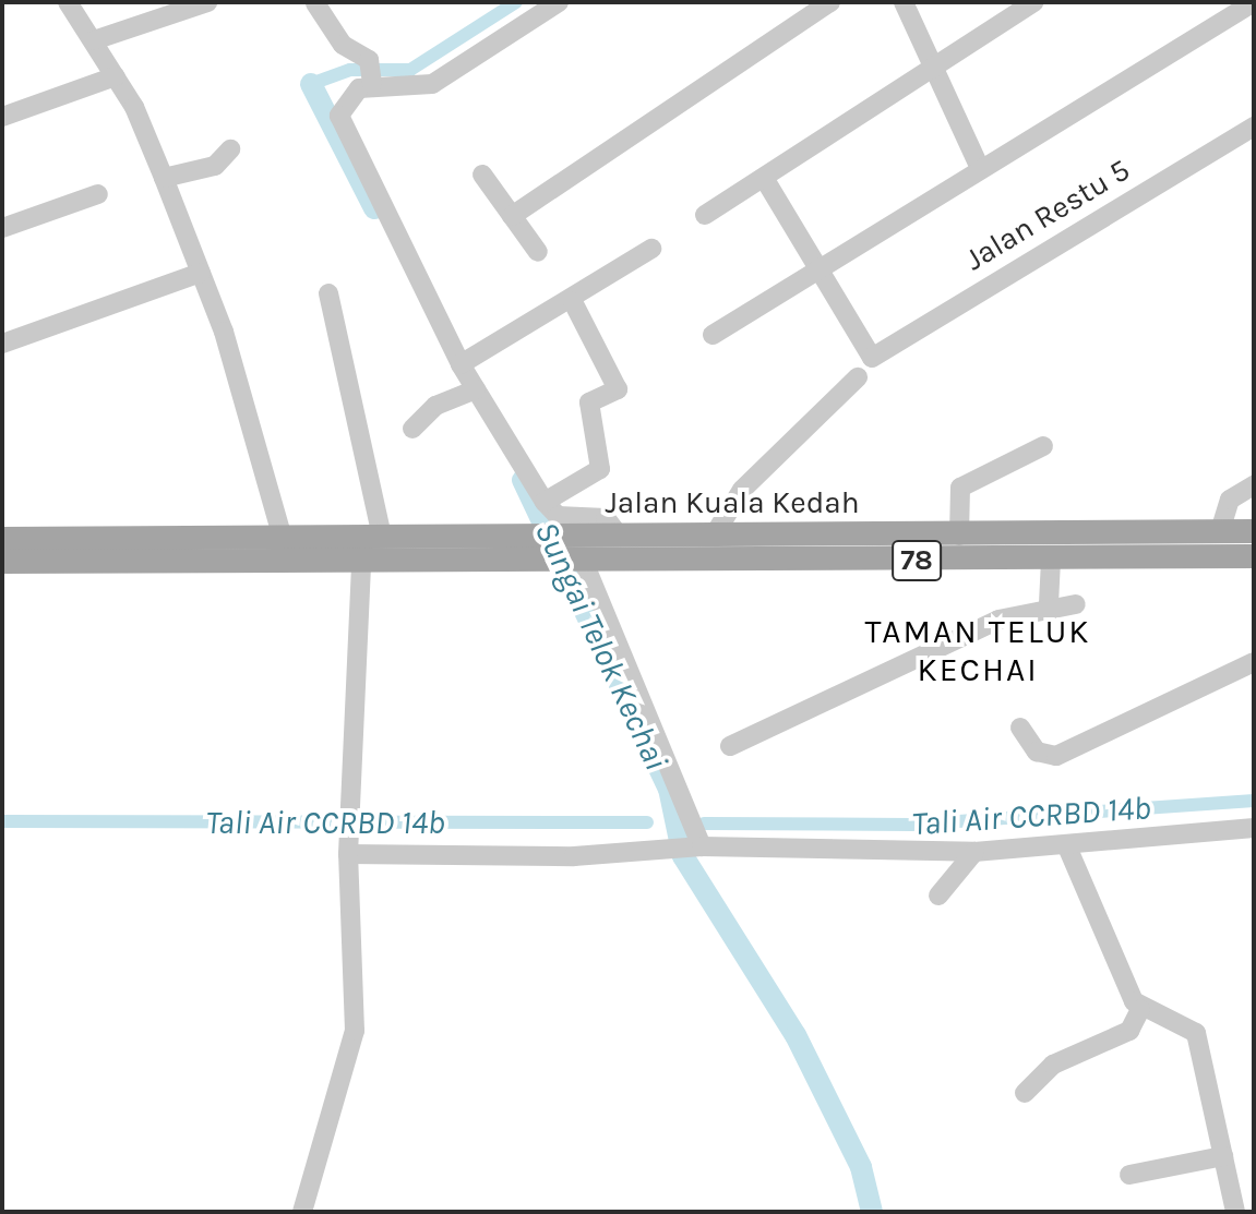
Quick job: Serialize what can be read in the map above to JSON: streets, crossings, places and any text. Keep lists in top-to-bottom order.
{
  "streets": {
    "main road": ["Jalan Kuala Kedah", "78"],
    "street": ["Jalan Restu 5"]
  },
  "districts": ["TAMAN TELUK KECHAI"],
  "water": ["Sungai Telok Kechai", "Tali Air CCRBD 14b"]
}
